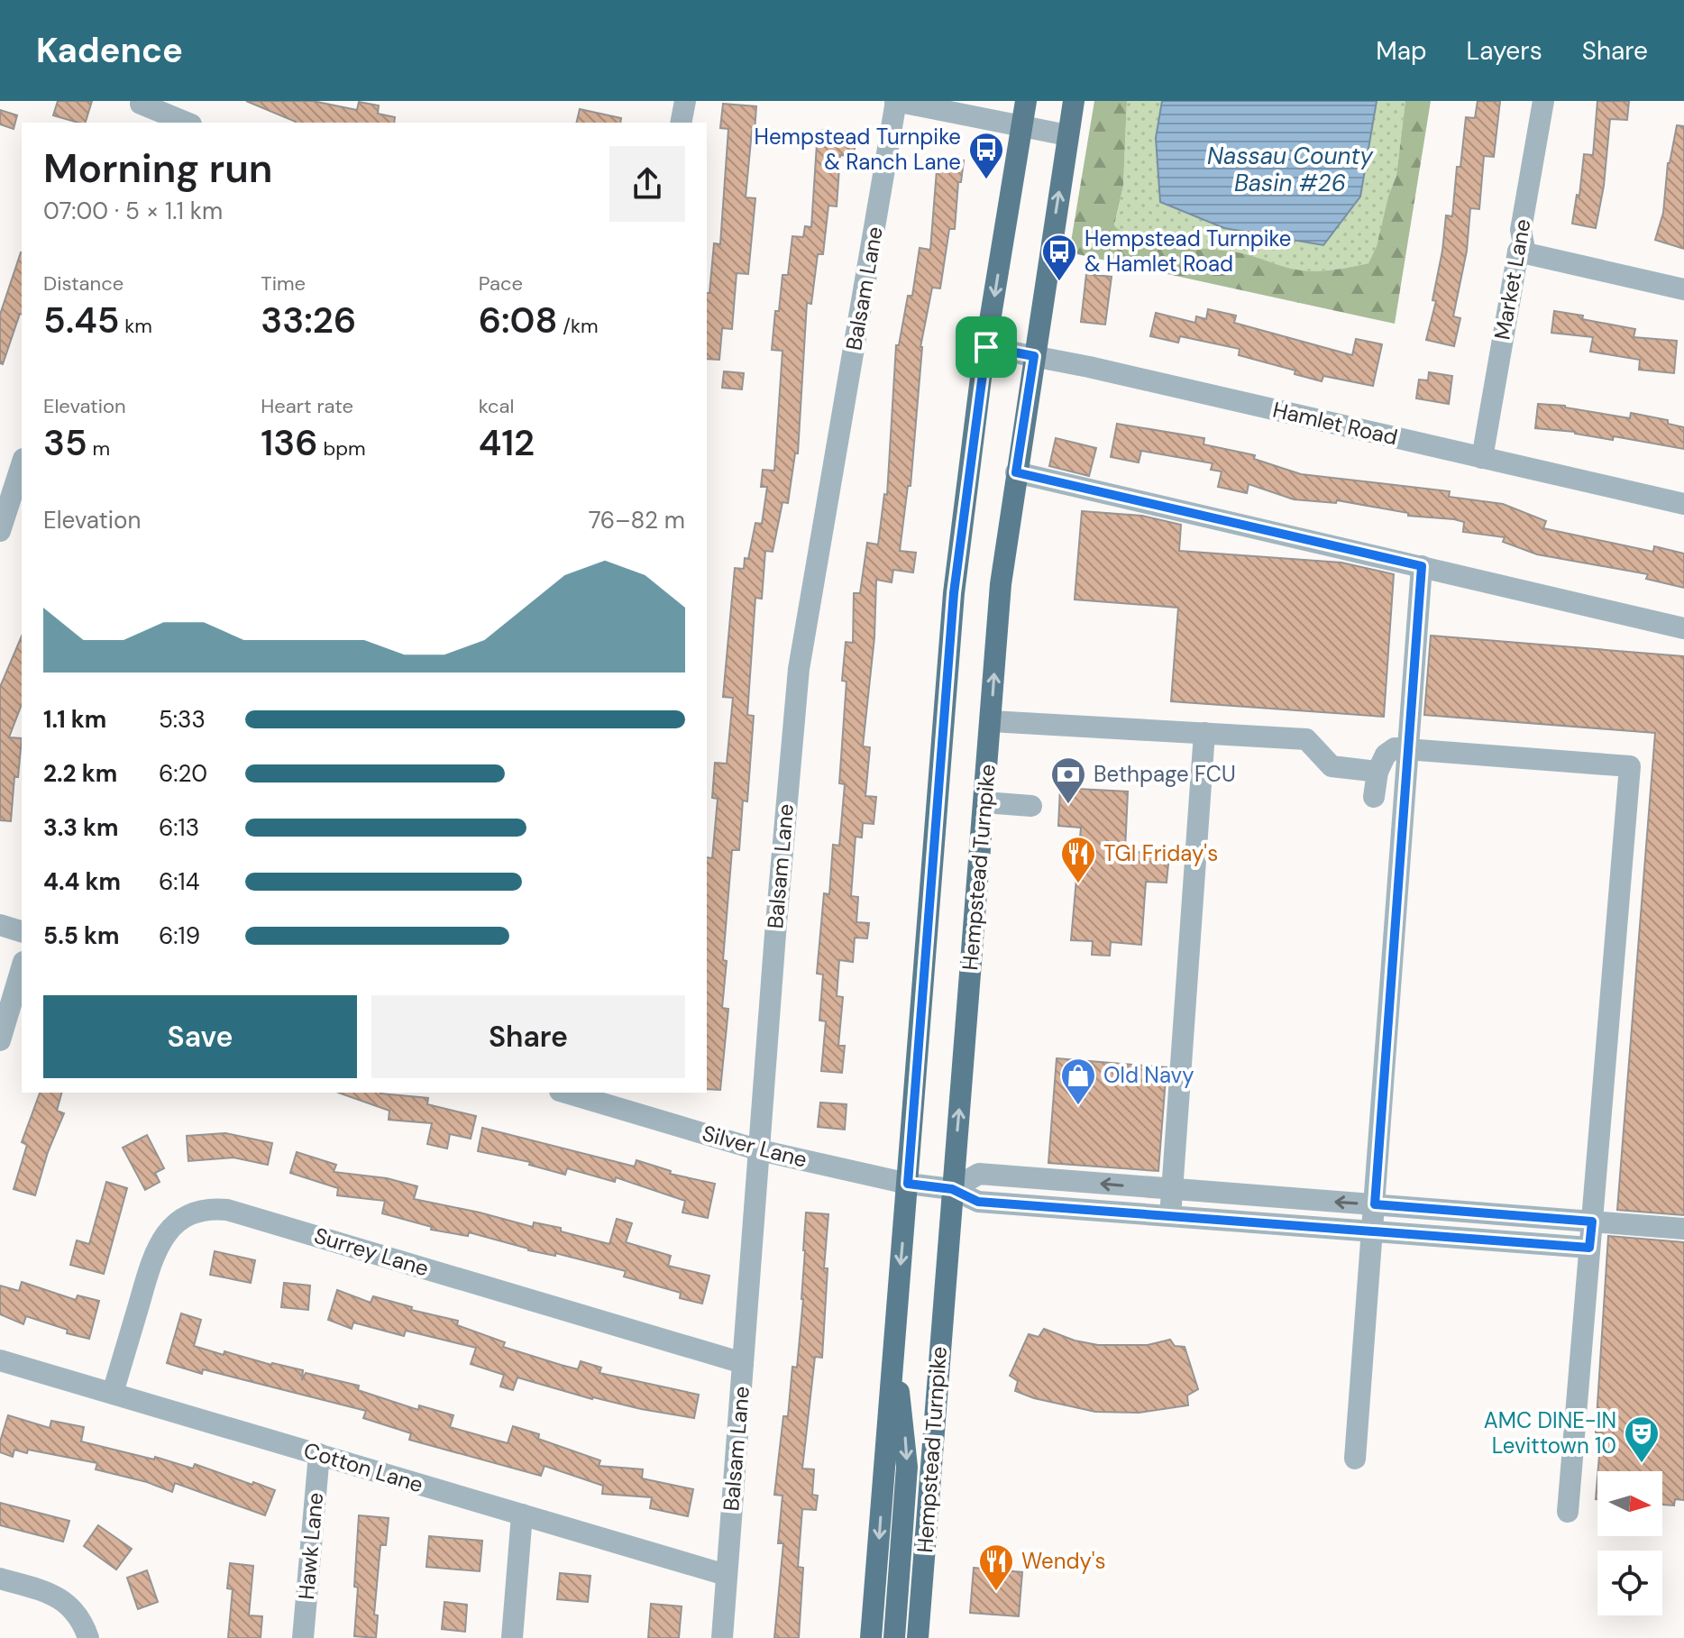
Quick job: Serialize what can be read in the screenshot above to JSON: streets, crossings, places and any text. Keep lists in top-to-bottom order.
{
  "streets": {
    "main road": ["Hempstead Turnpike"],
    "street": [
      "Market Lane",
      "Balsam Lane",
      "Hamlet Road",
      "Silver Lane",
      "Surrey Lane",
      "Cotton Lane",
      "Hawk Lane"
    ]
  },
  "crossings": [
    ["Market Lane", "Hamlet Road"],
    ["Balsam Lane", "Silver Lane"],
    ["Balsam Lane", "Surrey Lane"],
    ["Balsam Lane", "Cotton Lane"],
    ["Hamlet Road", "Hempstead Turnpike"],
    ["Hempstead Turnpike", "Silver Lane"],
    ["Surrey Lane", "Cotton Lane"],
    ["Cotton Lane", "Hawk Lane"]
  ],
  "water": ["Nassau County Basin #26"],
  "places": {
    "bus stop": ["Hempstead Turnpike & Ranch Lane", "Hempstead Turnpike & Hamlet Road"],
    "bank": ["Bethpage FCU"],
    "restaurant": ["TGI Friday's", "Wendy's"],
    "shop": ["Old Navy"],
    "theatre": ["AMC DINE-IN Levittown 10"]
  },
  "north": "right",
  "page": {
    "header": "Kadence",
    "nav": ["Map", "Layers", "Share"],
    "heading": ["Morning run", "07:00 · 5 × 1.1 km"],
    "stats": [
      ["Distance", "5.45 km"],
      ["Time", "33:26"],
      ["Pace", "6:08 /km"],
      ["Elevation", "35 m"],
      ["Heart rate", "136 bpm"],
      ["kcal", "412"]
    ],
    "chart": ["Elevation", "76–82 m"],
    "list": [
      {
        "name": "1.1 km",
        "note": "5:33"
      },
      {
        "name": "2.2 km",
        "note": "6:20"
      },
      {
        "name": "3.3 km",
        "note": "6:13"
      },
      {
        "name": "4.4 km",
        "note": "6:14"
      },
      {
        "name": "5.5 km",
        "note": "6:19"
      }
    ],
    "buttons": ["Save", "Share"]
  }
}
